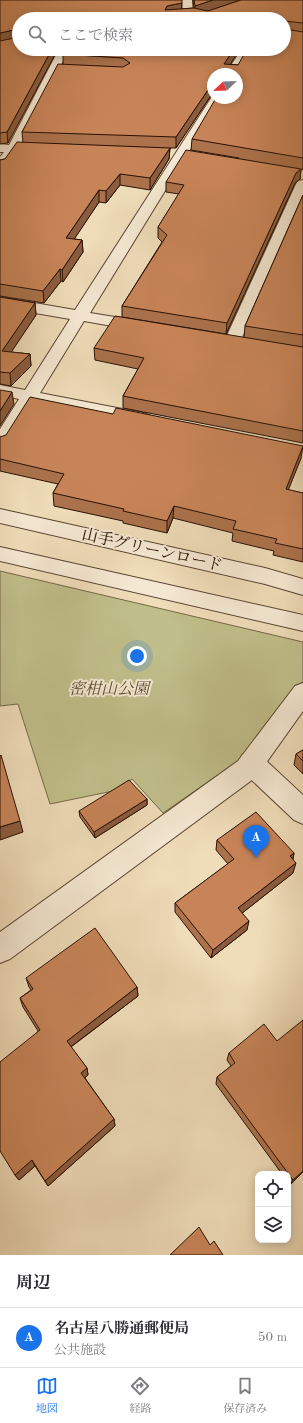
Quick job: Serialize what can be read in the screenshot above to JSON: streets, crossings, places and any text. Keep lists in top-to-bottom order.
{
  "streets": {
    "street": ["山手グリーンロード"]
  },
  "parks": ["密柑山公園"],
  "north": "bottom left",
  "page": {
    "search": "ここで検索",
    "pins": "A",
    "heading": "周辺",
    "list": [
      {
        "mark": "A",
        "name": "名古屋八勝通郵便局",
        "note": "公共施設",
        "value": "50 m"
      }
    ],
    "nav": ["地図", "経路", "保存済み"]
  }
}
